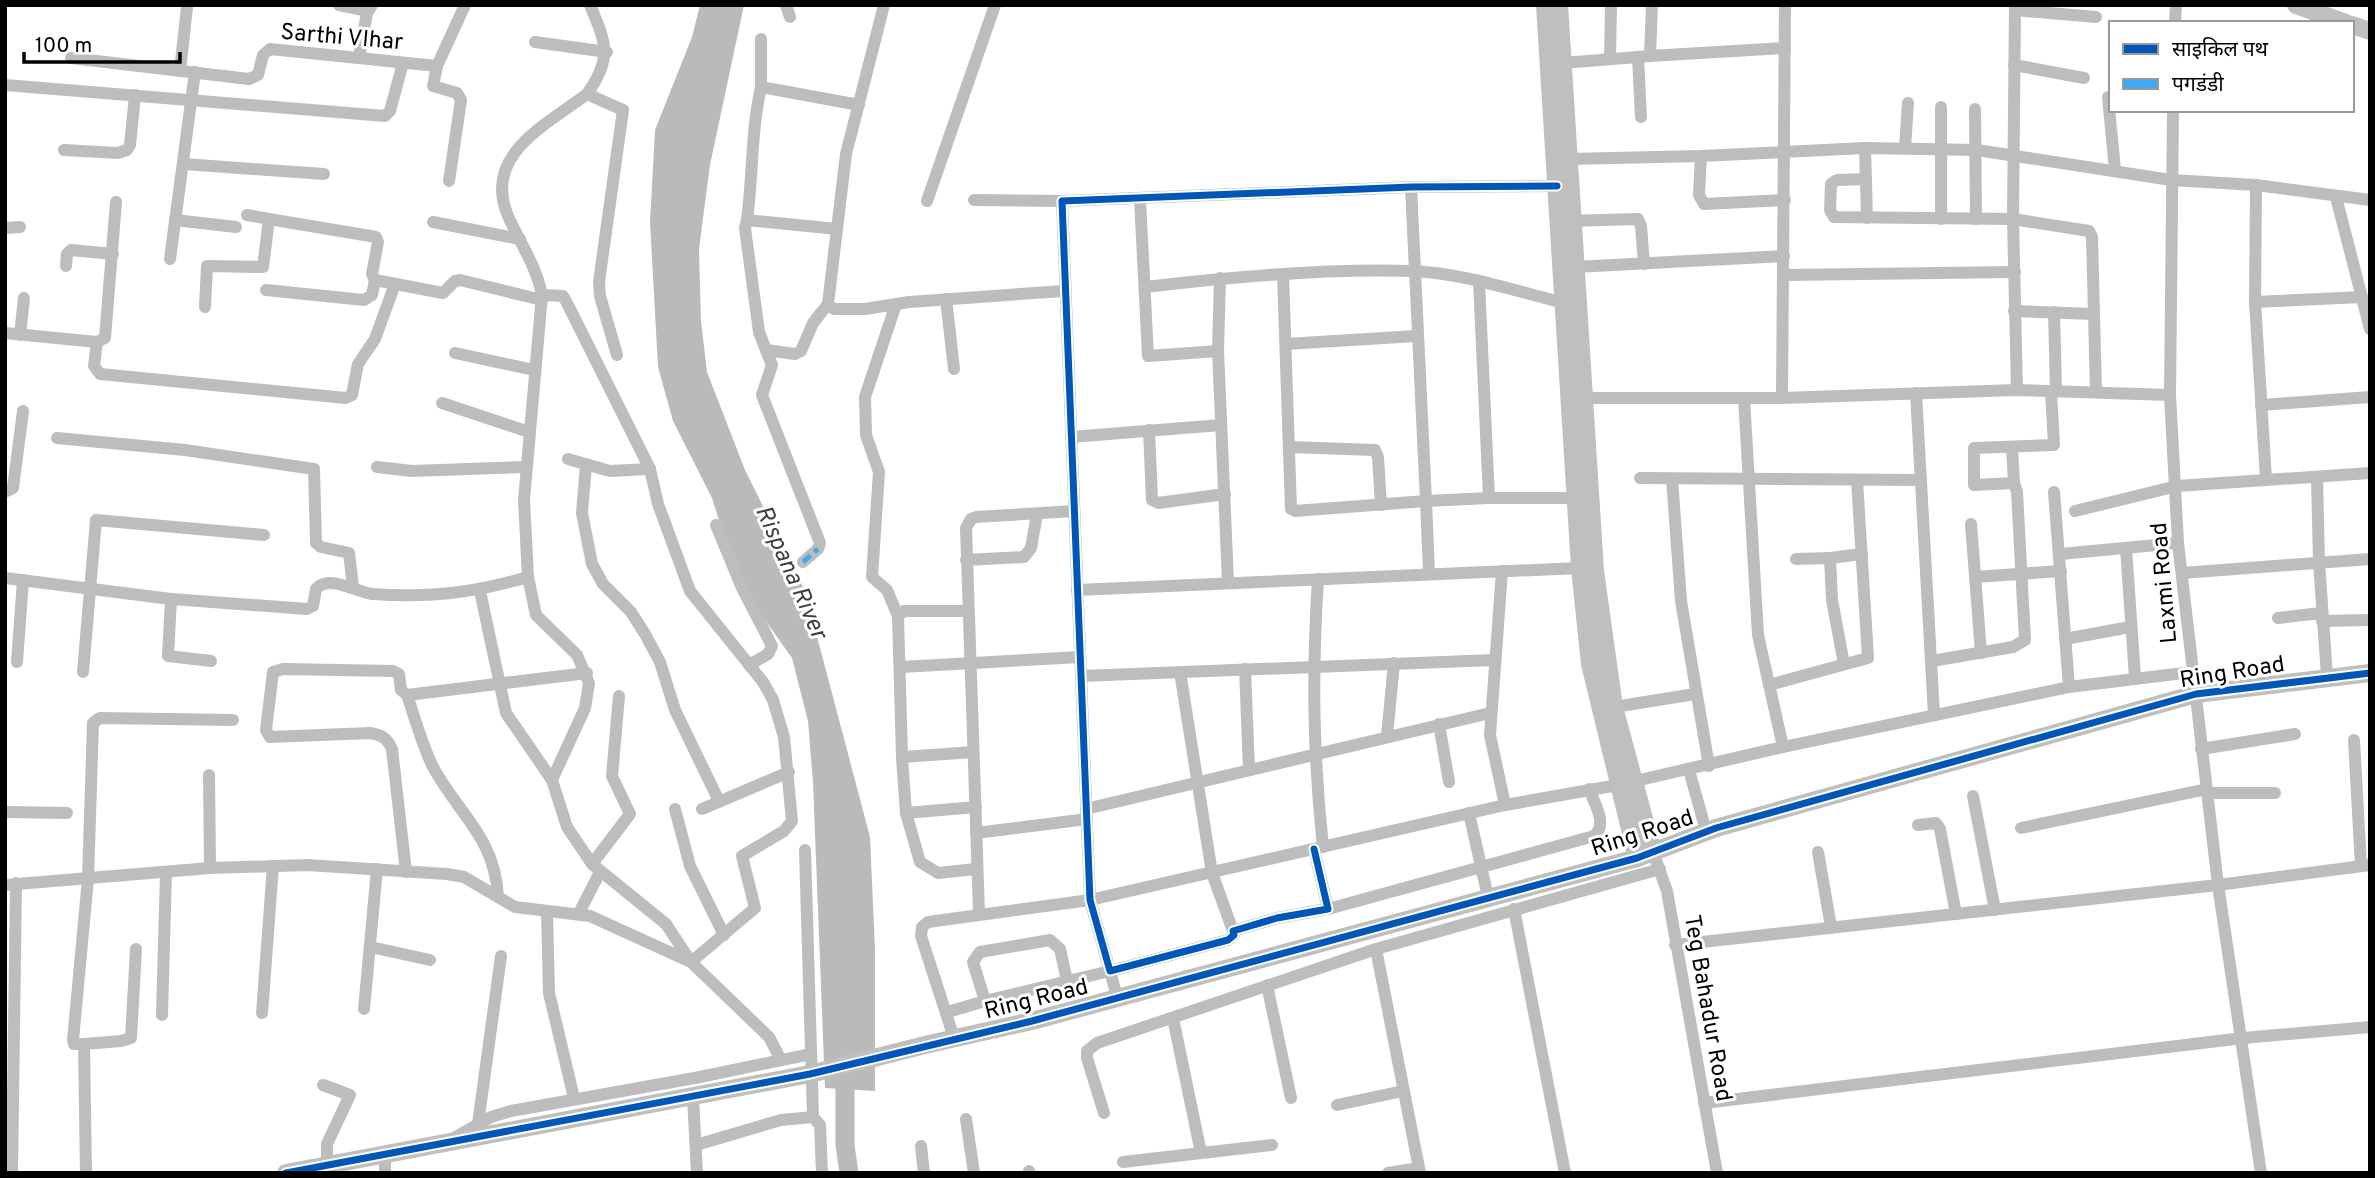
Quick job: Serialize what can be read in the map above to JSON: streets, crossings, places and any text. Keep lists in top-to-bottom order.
{
  "streets": {
    "street": [
      "Sarthi VIhar",
      "Laxmi Road",
      "Ring Road",
      "Teg Bahadur Road"
    ]
  },
  "crossings": [
    ["Laxmi Road", "Ring Road"],
    ["Ring Road", "Teg Bahadur Road"]
  ],
  "water": ["Rispana River"],
  "legend": ["साइकिल पथ", "पगडंडी"],
  "scale_bar": "100 m"
}
